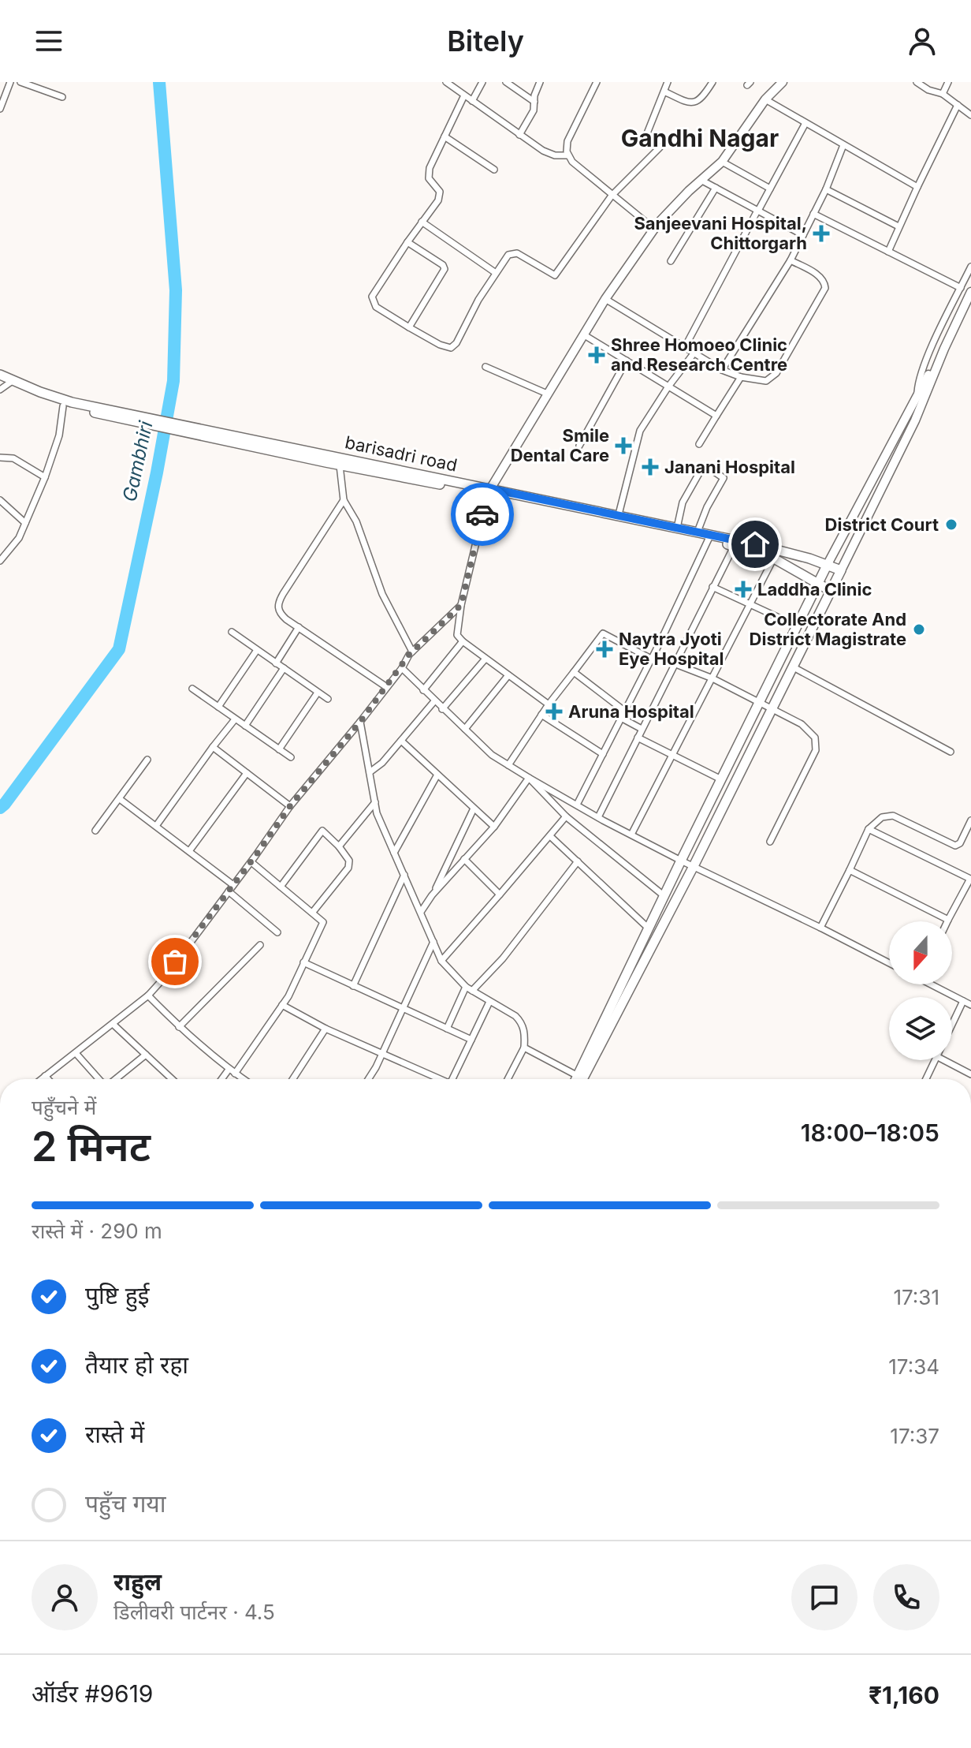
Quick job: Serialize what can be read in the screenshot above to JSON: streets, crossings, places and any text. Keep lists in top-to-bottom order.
{
  "streets": {
    "main road": ["barisadri road"]
  },
  "districts": ["Gandhi Nagar"],
  "water": ["Gambhiri"],
  "places": {
    "health": [
      "Sanjeevani Hospital, Chittorgarh",
      "Shree Homoeo Clinic and Research Centre",
      "Smile Dental Care",
      "Janani Hospital",
      "Laddha Clinic",
      "Naytra Jyoti Eye Hospital",
      "Aruna Hospital"
    ],
    "other": ["District Court", "Collectorate And District Magistrate"]
  },
  "north": "bottom",
  "page": {
    "header": "Bitely",
    "heading": ["2 मिनट", "पहुँचने में", "18:00–18:05"],
    "panel": [
      "राहुल",
      "डिलीवरी पार्टनर · 4.5",
      "ऑर्डर #9619",
      "₹1,160"
    ],
    "bar": "रास्ते में · 290 m",
    "list": [
      ["पुष्टि हुई", "17:31"],
      ["तैयार हो रहा", "17:34"],
      ["रास्ते में", "17:37"],
      "पहुँच गया"
    ]
  }
}
